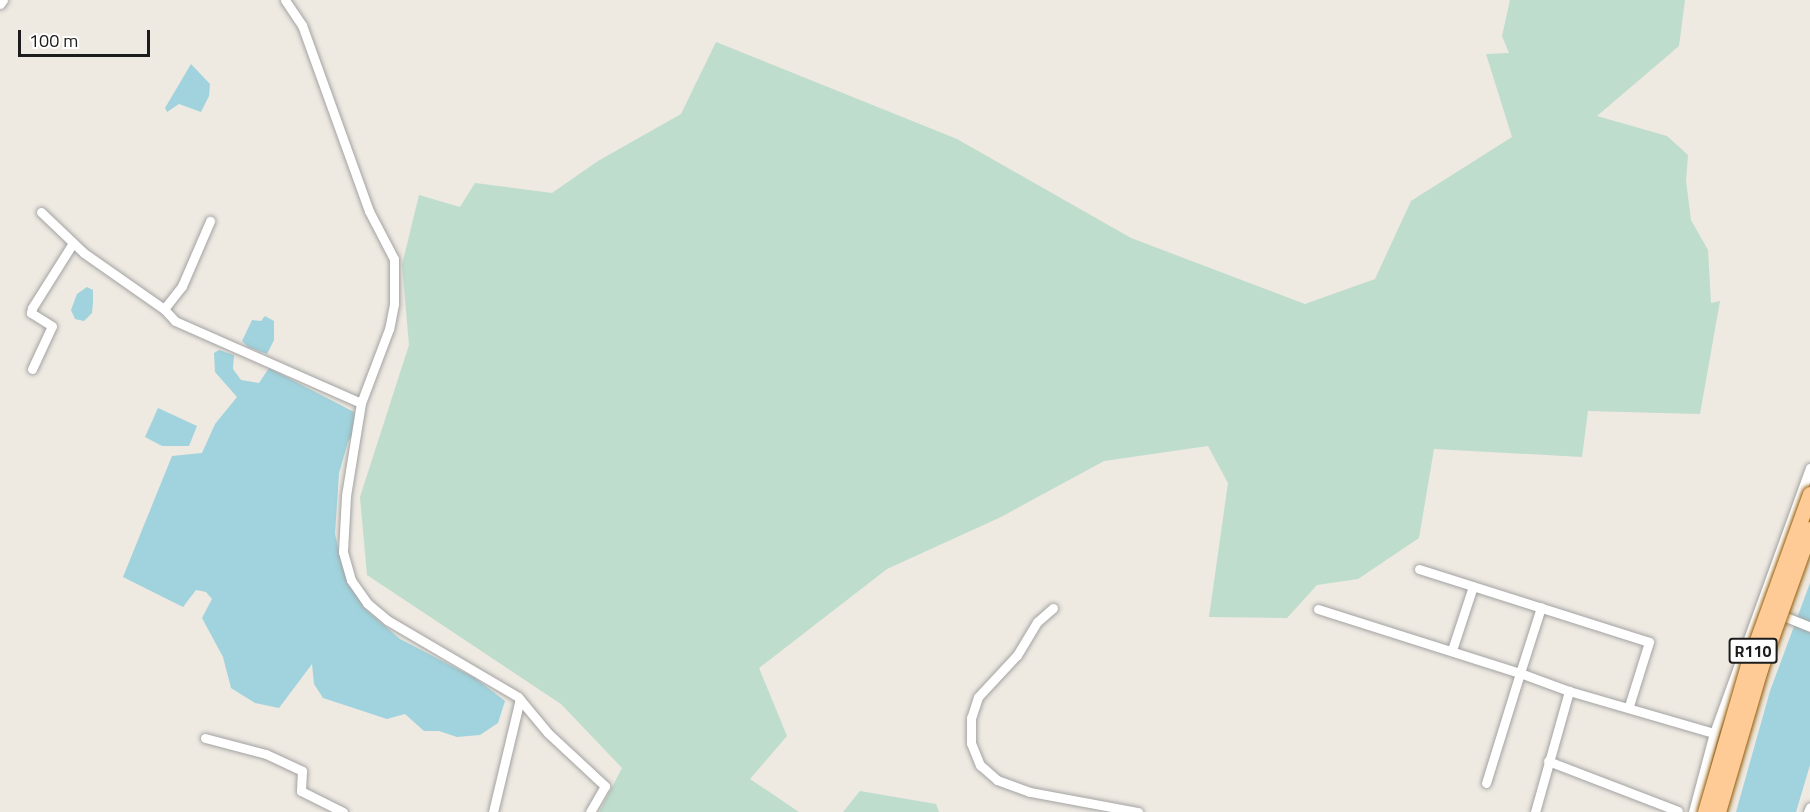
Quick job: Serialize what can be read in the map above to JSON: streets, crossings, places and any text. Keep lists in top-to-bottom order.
{
  "streets": {
    "main road": ["R110"]
  },
  "scale_bar": "100 m"
}
